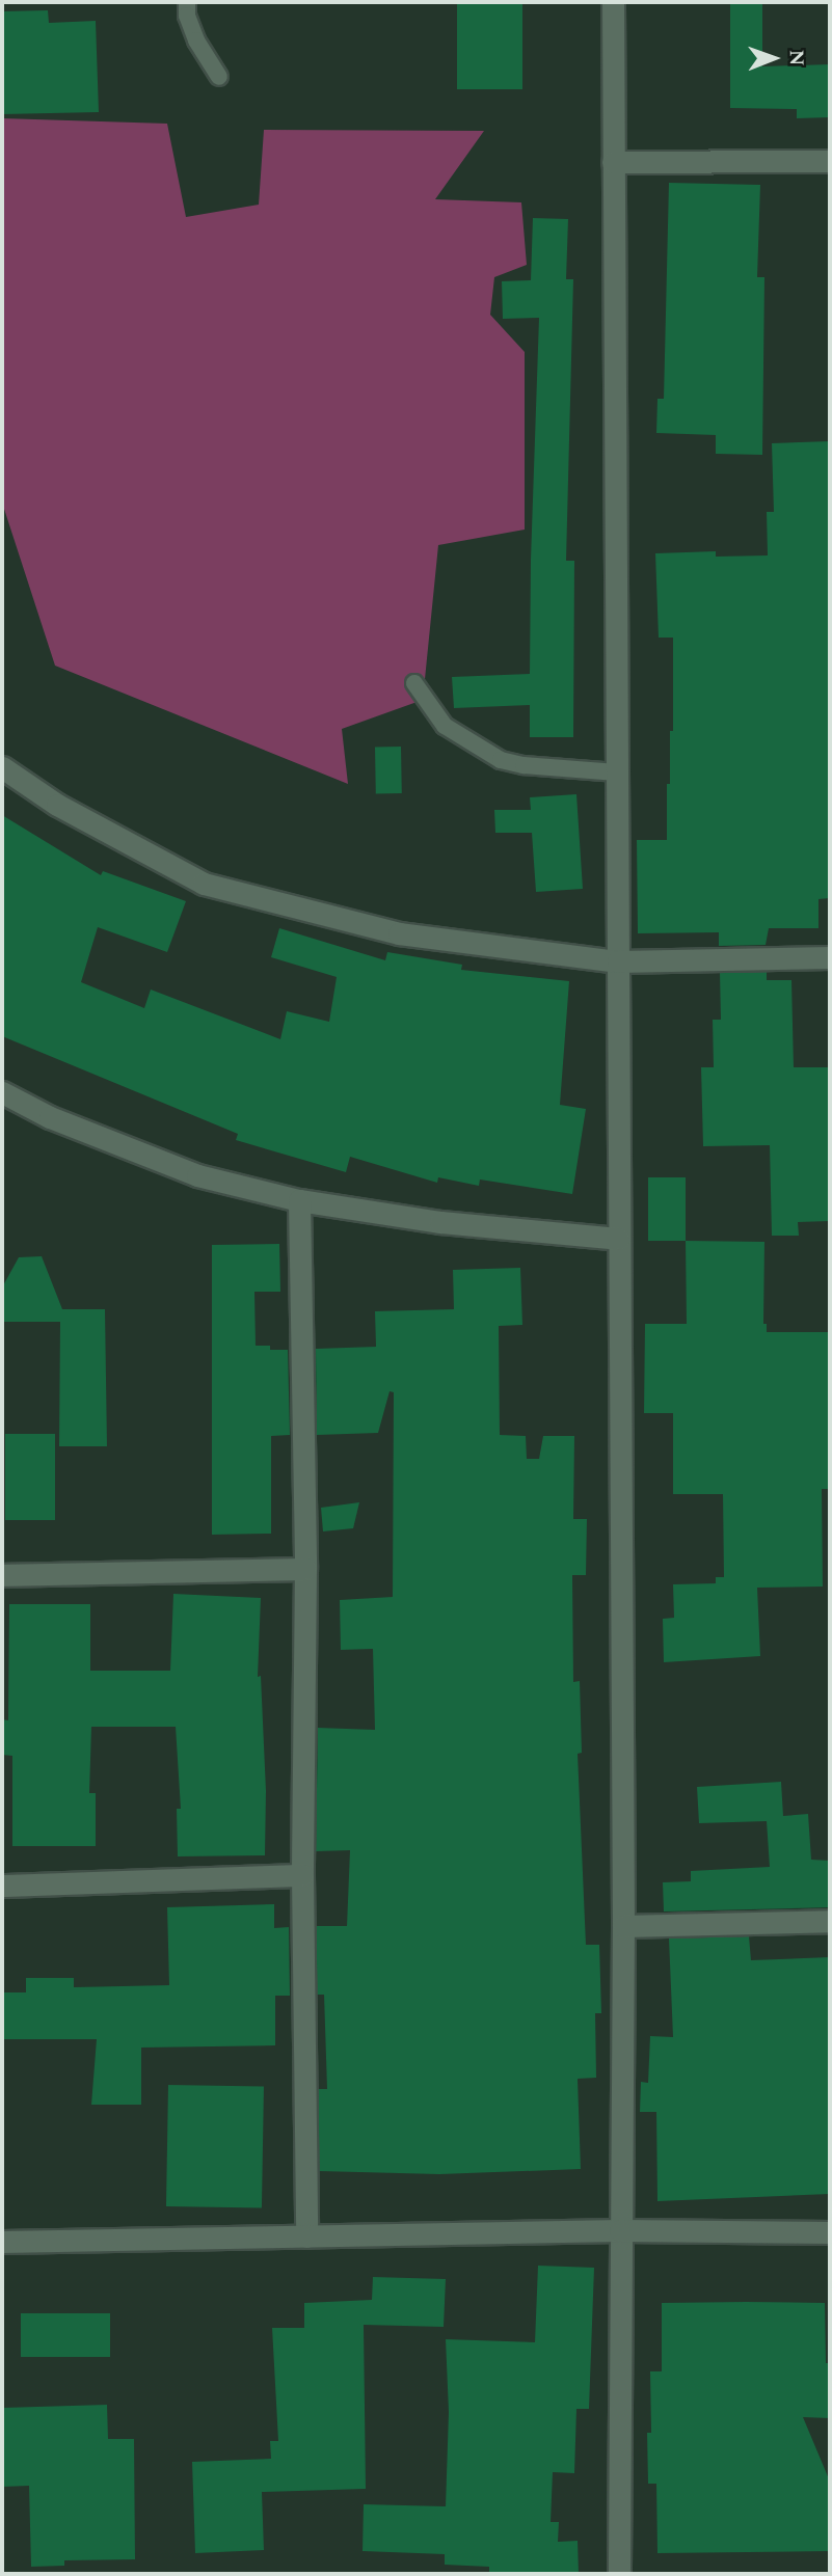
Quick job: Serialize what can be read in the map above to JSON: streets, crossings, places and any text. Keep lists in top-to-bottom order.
{
  "north": "right"
}
